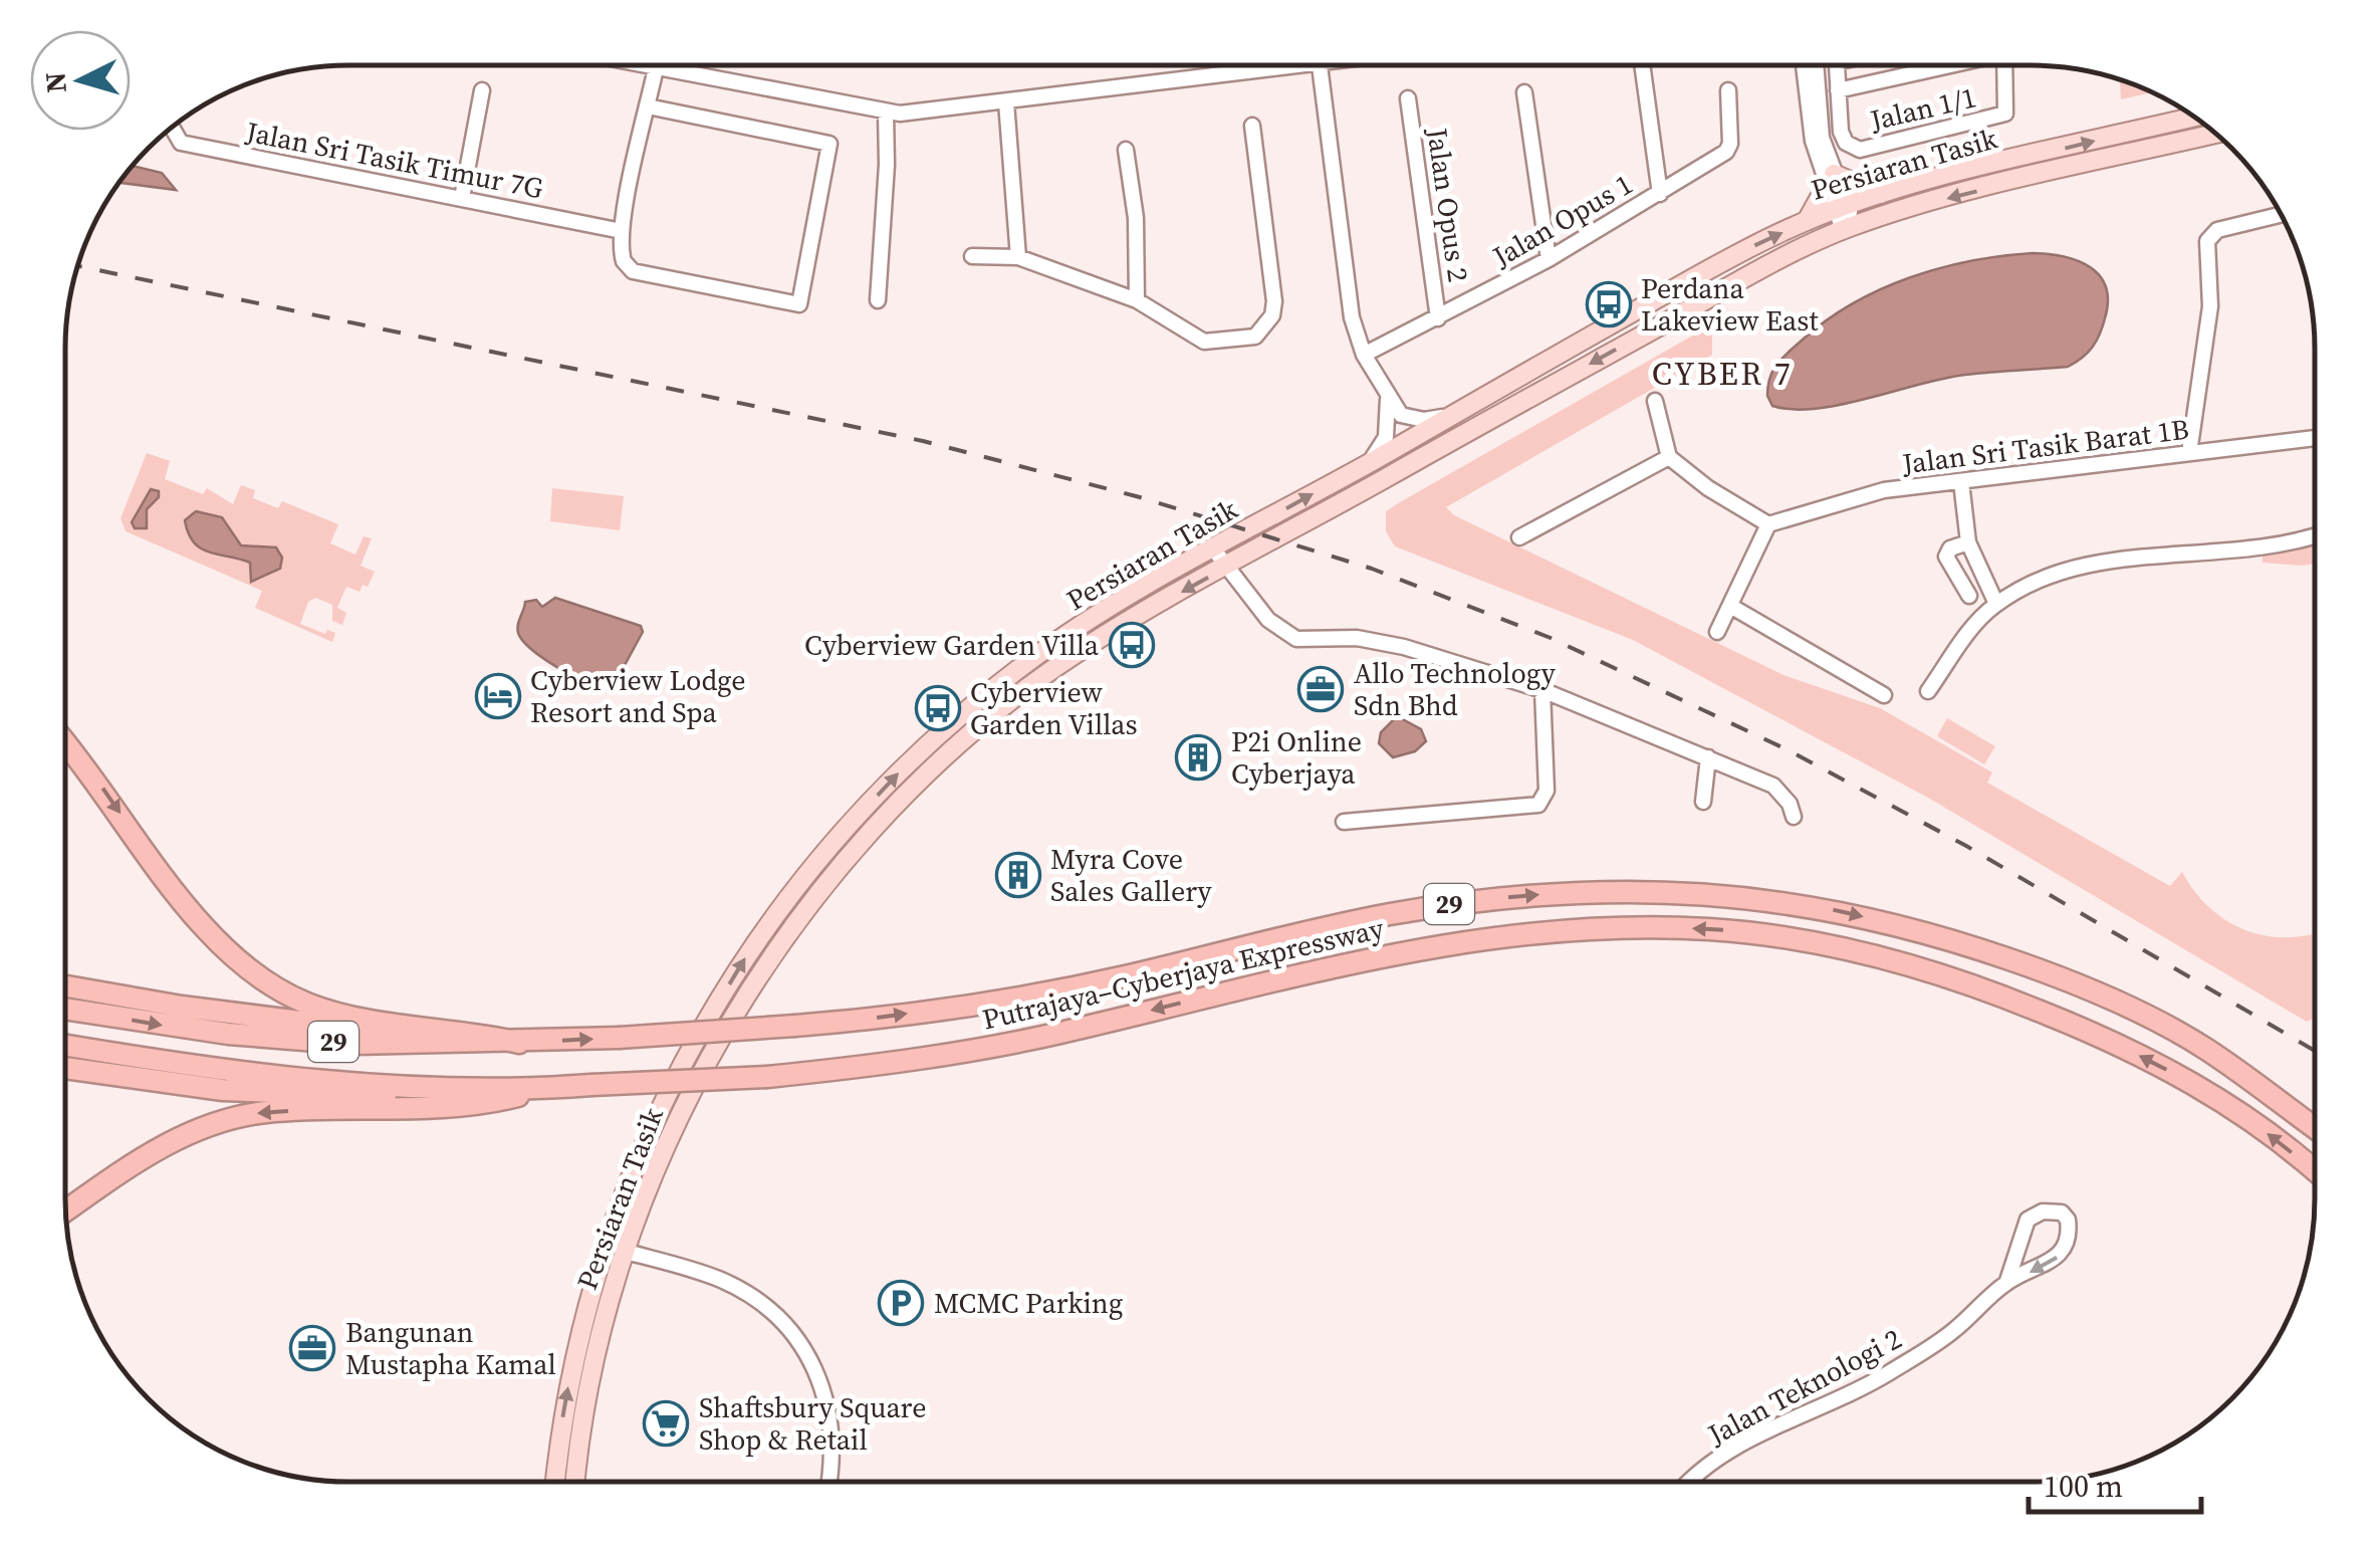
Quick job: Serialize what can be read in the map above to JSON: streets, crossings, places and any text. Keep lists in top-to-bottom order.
{
  "streets": {
    "highway": ["29", "Putrajaya–Cyberjaya Expressway"],
    "main road": ["Persiaran Tasik"],
    "street": [
      "Jalan 1/1",
      "Jalan Sri Tasik Timur 7G",
      "Jalan Opus 2",
      "Jalan Opus 1",
      "Jalan Sri Tasik Barat 1B",
      "Jalan Teknologi 2"
    ]
  },
  "crossings": [
    ["Jalan Opus 2", "Jalan Opus 1"]
  ],
  "districts": ["CYBER 7"],
  "places": {
    "bus stop": ["Perdana Lakeview East", "Cyberview Garden Villa", "Cyberview Garden Villas"],
    "office": ["Allo Technology Sdn Bhd", "Bangunan Mustapha Kamal"],
    "hotel": ["Cyberview Lodge Resort and Spa"],
    "building": ["P2i Online Cyberjaya", "Myra Cove Sales Gallery"],
    "parking": ["MCMC Parking"],
    "supermarket": ["Shaftsbury Square Shop & Retail"]
  },
  "scale_bar": "100 m",
  "north": "left"
}
